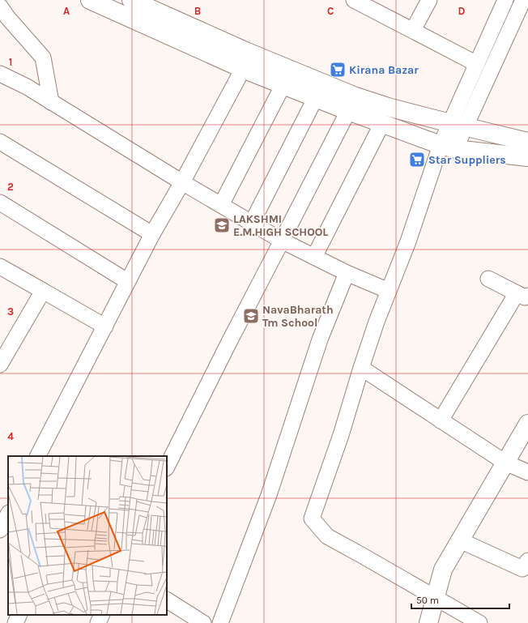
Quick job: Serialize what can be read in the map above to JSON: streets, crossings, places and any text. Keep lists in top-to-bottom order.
{
  "places": {
    "supermarket": ["Kirana Bazar", "Star Suppliers"],
    "school or university": ["LAKSHMI E.M.HIGH SCHOOL", "NavaBharath Tm School"]
  },
  "scale_bar": "50 m",
  "grid": {
    "columns": [
      "A",
      "B",
      "C",
      "D"
    ],
    "rows": [
      "1",
      "2",
      "3",
      "4"
    ]
  }
}
